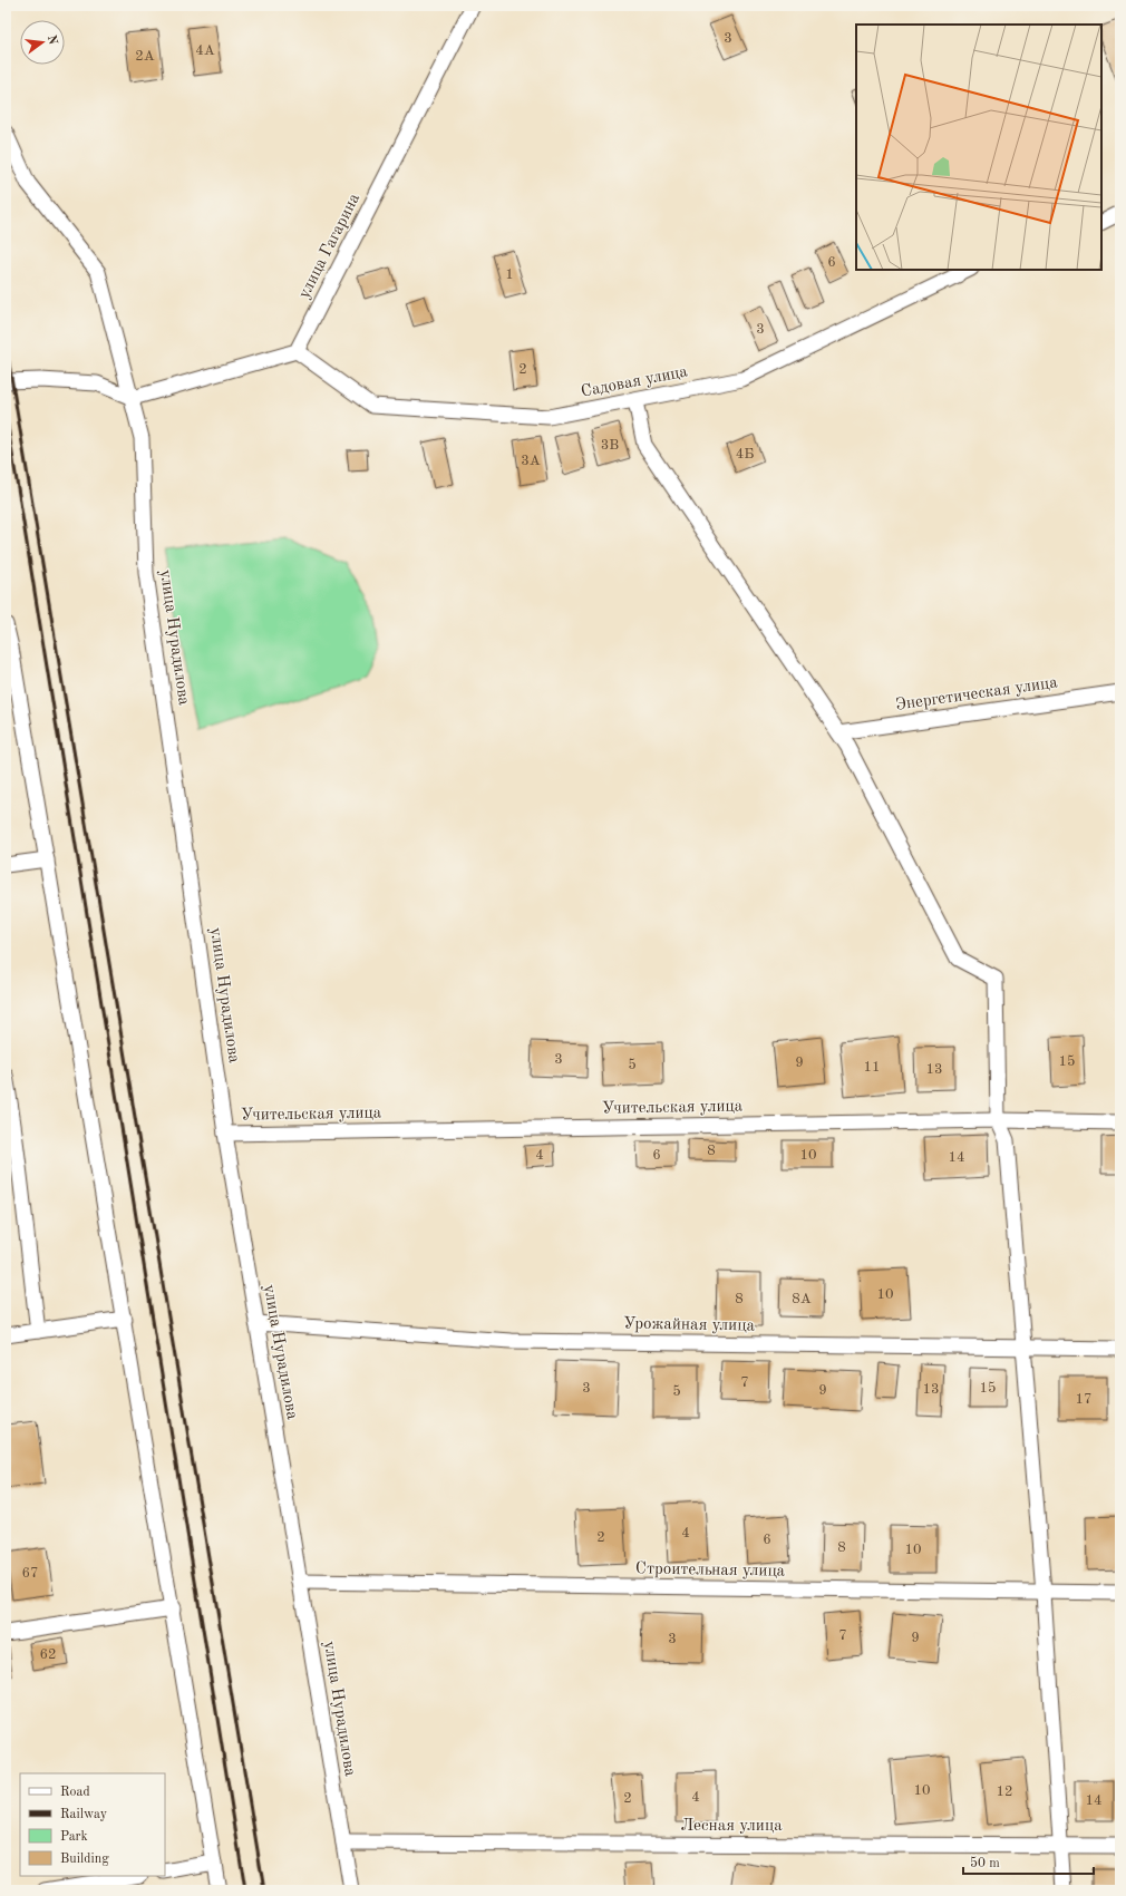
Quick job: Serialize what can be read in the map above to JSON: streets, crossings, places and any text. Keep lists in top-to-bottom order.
{
  "streets": {
    "street": [
      "улица Гагарина",
      "Садовая улица",
      "улица Нурадилова",
      "Энергетическая улица",
      "Учительская улица",
      "Урожайная улица",
      "Строительная улица",
      "Лесная улица"
    ]
  },
  "crossings": [
    ["улица Гагарина", "Садовая улица"],
    ["улица Нурадилова", "Учительская улица"],
    ["улица Нурадилова", "Урожайная улица"],
    ["улица Нурадилова", "Строительная улица"],
    ["улица Нурадилова", "Лесная улица"]
  ],
  "house_numbers": [
    "3",
    "4А",
    "2А",
    "6",
    "1",
    "3",
    "2",
    "3В",
    "4Б",
    "3А",
    "3",
    "15",
    "9",
    "5",
    "11",
    "13",
    "8",
    "4",
    "6",
    "10",
    "14",
    "10",
    "8",
    "8А",
    "7",
    "3",
    "15",
    "13",
    "9",
    "5",
    "17",
    "4",
    "2",
    "6",
    "8",
    "10",
    "67",
    "7",
    "9",
    "3",
    "62",
    "10",
    "12",
    "4",
    "2",
    "14"
  ],
  "legend": [
    "Road",
    "Railway",
    "Park",
    "Building"
  ],
  "scale_bar": "50 m",
  "north": "right"
}
